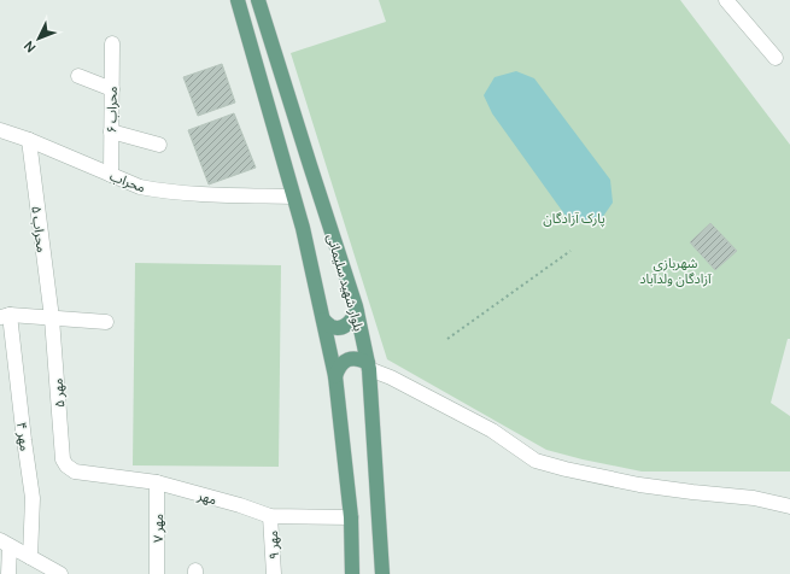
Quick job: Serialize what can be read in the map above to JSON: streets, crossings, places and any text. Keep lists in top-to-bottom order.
{
  "streets": {
    "main road": ["بلوار شهید سلیمانی"],
    "street": [
      "محراب ۶",
      "محراب",
      "محراب ۵",
      "مهر ۵",
      "مهر ۴",
      "مهر",
      "مهر ۷",
      "مهر ۹"
    ]
  },
  "crossings": [
    ["محراب ۶", "محراب"],
    ["محراب", "محراب ۵"],
    ["محراب", "بلوار شهید سلیمانی"],
    ["محراب ۵", "مهر ۵"],
    ["بلوار شهید سلیمانی", "مهر"],
    ["مهر ۵", "مهر"],
    ["مهر", "مهر ۷"],
    ["مهر", "مهر ۹"]
  ],
  "parks": ["پارک آزادگان", "شهربازی آزادگان ولدآباد"],
  "north": "bottom left"
}
